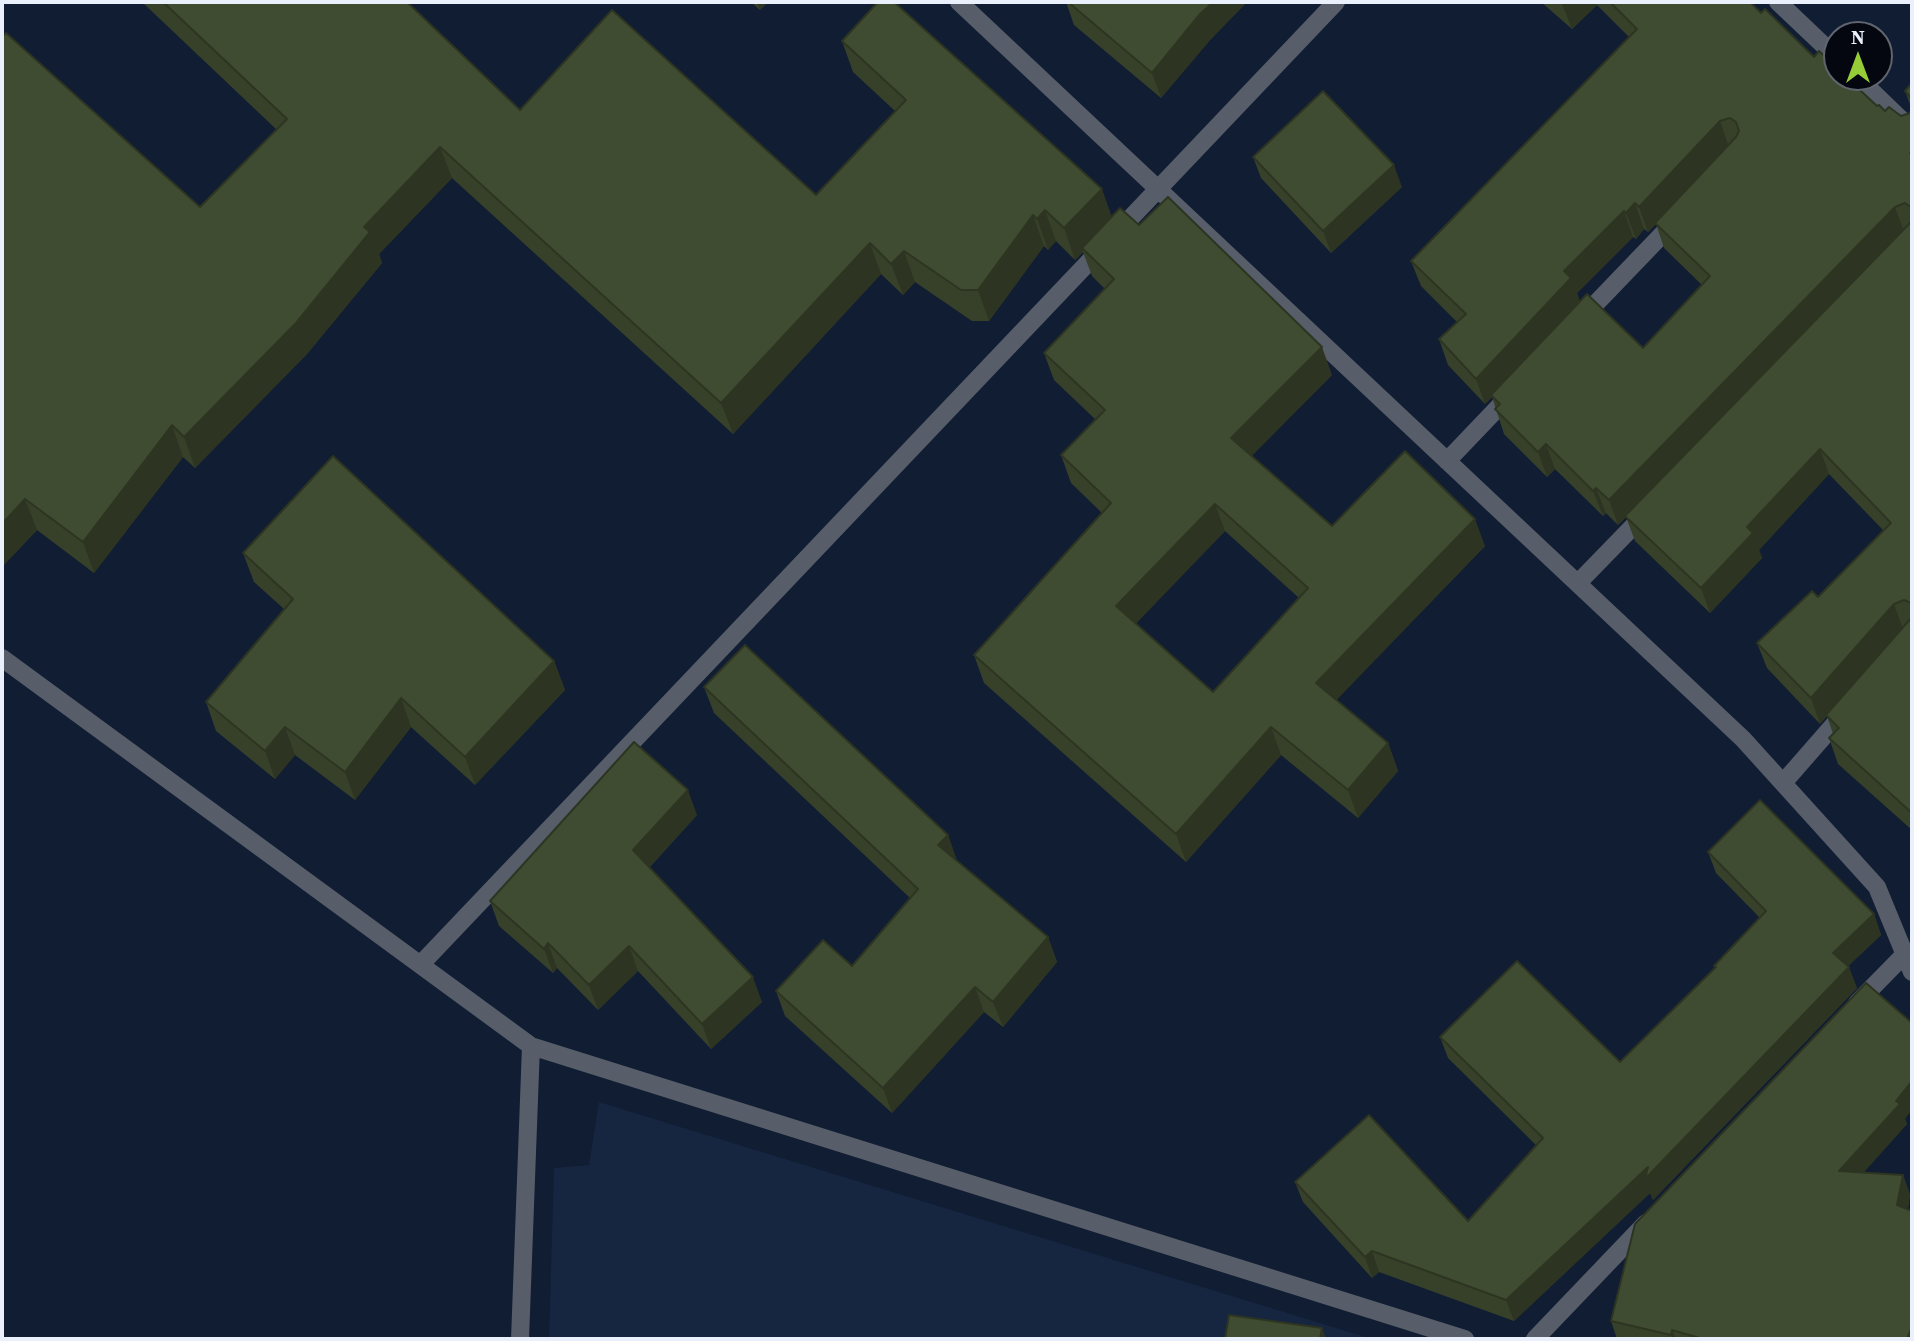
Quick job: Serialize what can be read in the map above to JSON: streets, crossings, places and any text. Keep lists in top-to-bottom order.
{
  "north": "top"
}
